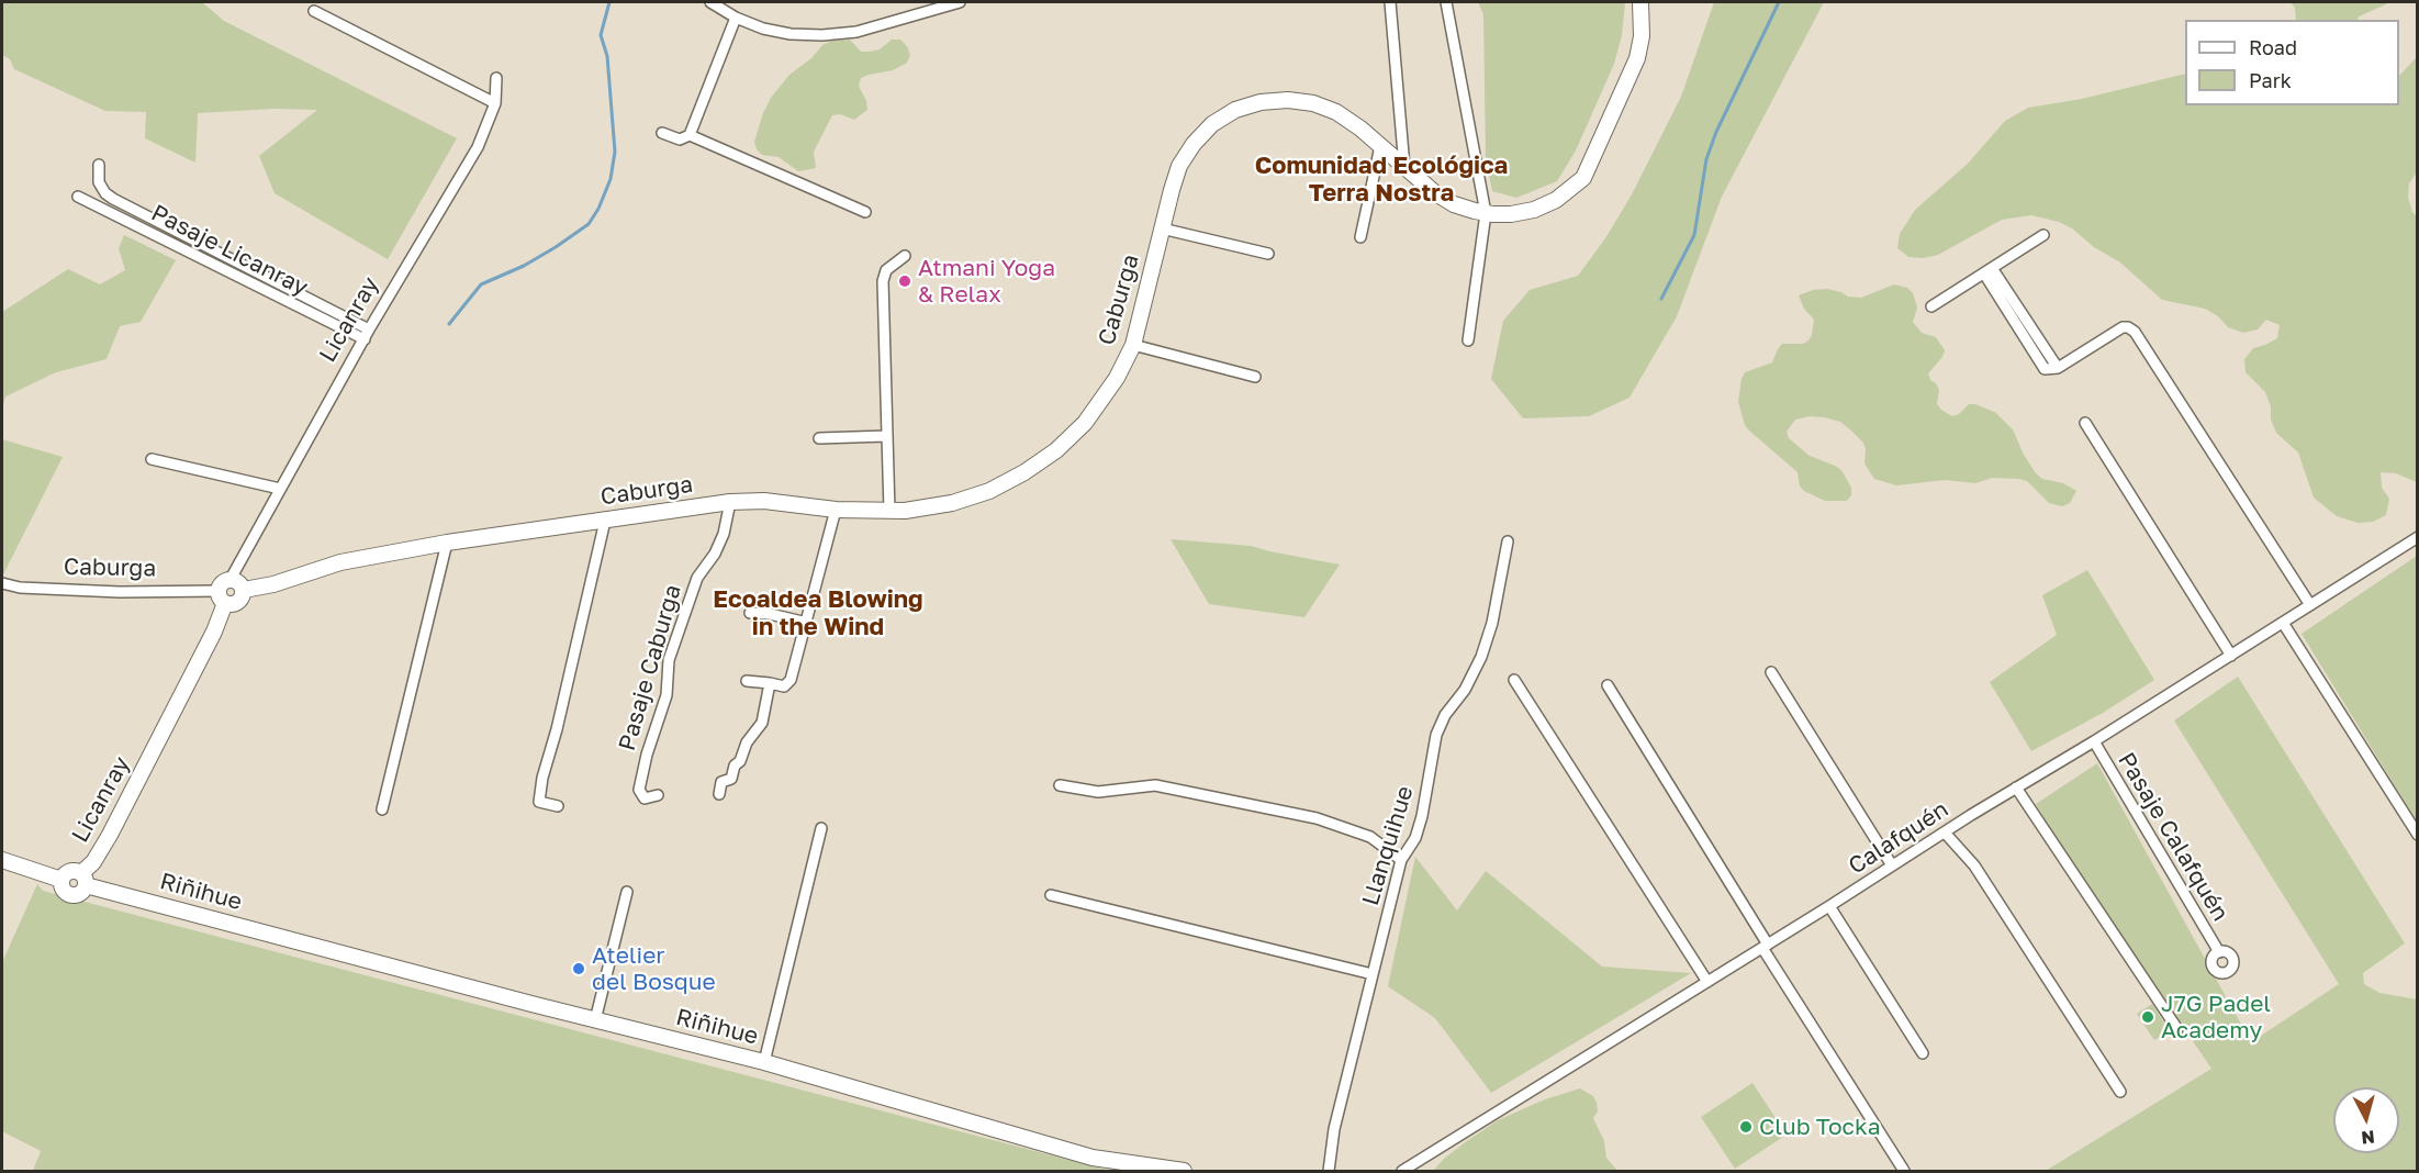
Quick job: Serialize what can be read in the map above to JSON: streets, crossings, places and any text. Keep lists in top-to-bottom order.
{
  "streets": {
    "street": [
      "Pasaje Licanray",
      "Caburga",
      "Licanray",
      "Pasaje Caburga",
      "Pasaje Calafquén",
      "Calafquén",
      "Llanquihue",
      "Riñihue"
    ]
  },
  "crossings": [
    ["Pasaje Licanray", "Licanray"],
    ["Caburga", "Licanray"],
    ["Caburga", "Pasaje Caburga"],
    ["Licanray", "Riñihue"],
    ["Pasaje Calafquén", "Calafquén"]
  ],
  "districts": ["Comunidad Ecológica Terra Nostra", "Ecoaldea Blowing in the Wind"],
  "places": [
    "Atmani Yoga & Relax",
    "Atelier del Bosque",
    "J7G Padel Academy",
    "Club Tocka"
  ],
  "legend": ["Road", "Park"],
  "north": "bottom"
}
